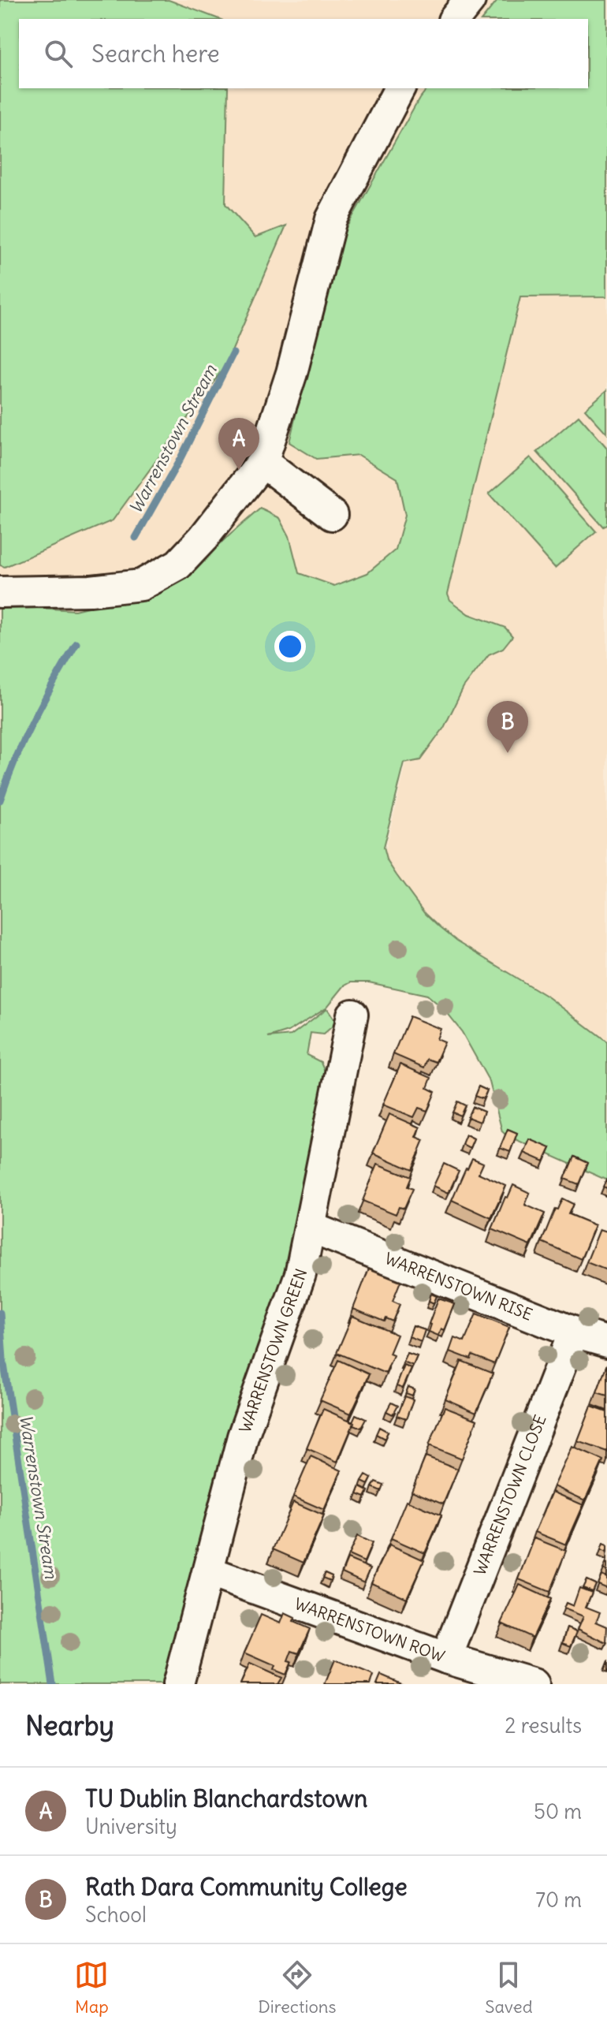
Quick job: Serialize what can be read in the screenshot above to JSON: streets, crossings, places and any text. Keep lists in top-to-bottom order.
{
  "streets": {
    "street": [
      "WARRENSTOWN RISE",
      "WARRENSTOWN GREEN",
      "WARRENSTOWN CLOSE",
      "WARRENSTOWN ROW"
    ]
  },
  "crossings": [
    ["WARRENSTOWN RISE", "WARRENSTOWN GREEN"],
    ["WARRENSTOWN RISE", "WARRENSTOWN CLOSE"],
    ["WARRENSTOWN GREEN", "WARRENSTOWN ROW"],
    ["WARRENSTOWN CLOSE", "WARRENSTOWN ROW"]
  ],
  "water": ["Warrenstown Stream"],
  "page": {
    "search": "Search here",
    "pins": ["A", "B"],
    "heading": ["Nearby", "2 results"],
    "list": [
      {
        "mark": "A",
        "name": "TU Dublin Blanchardstown",
        "note": "University",
        "value": "50 m"
      },
      {
        "mark": "B",
        "name": "Rath Dara Community College",
        "note": "School",
        "value": "70 m"
      }
    ],
    "nav": ["Map", "Directions", "Saved"]
  }
}
